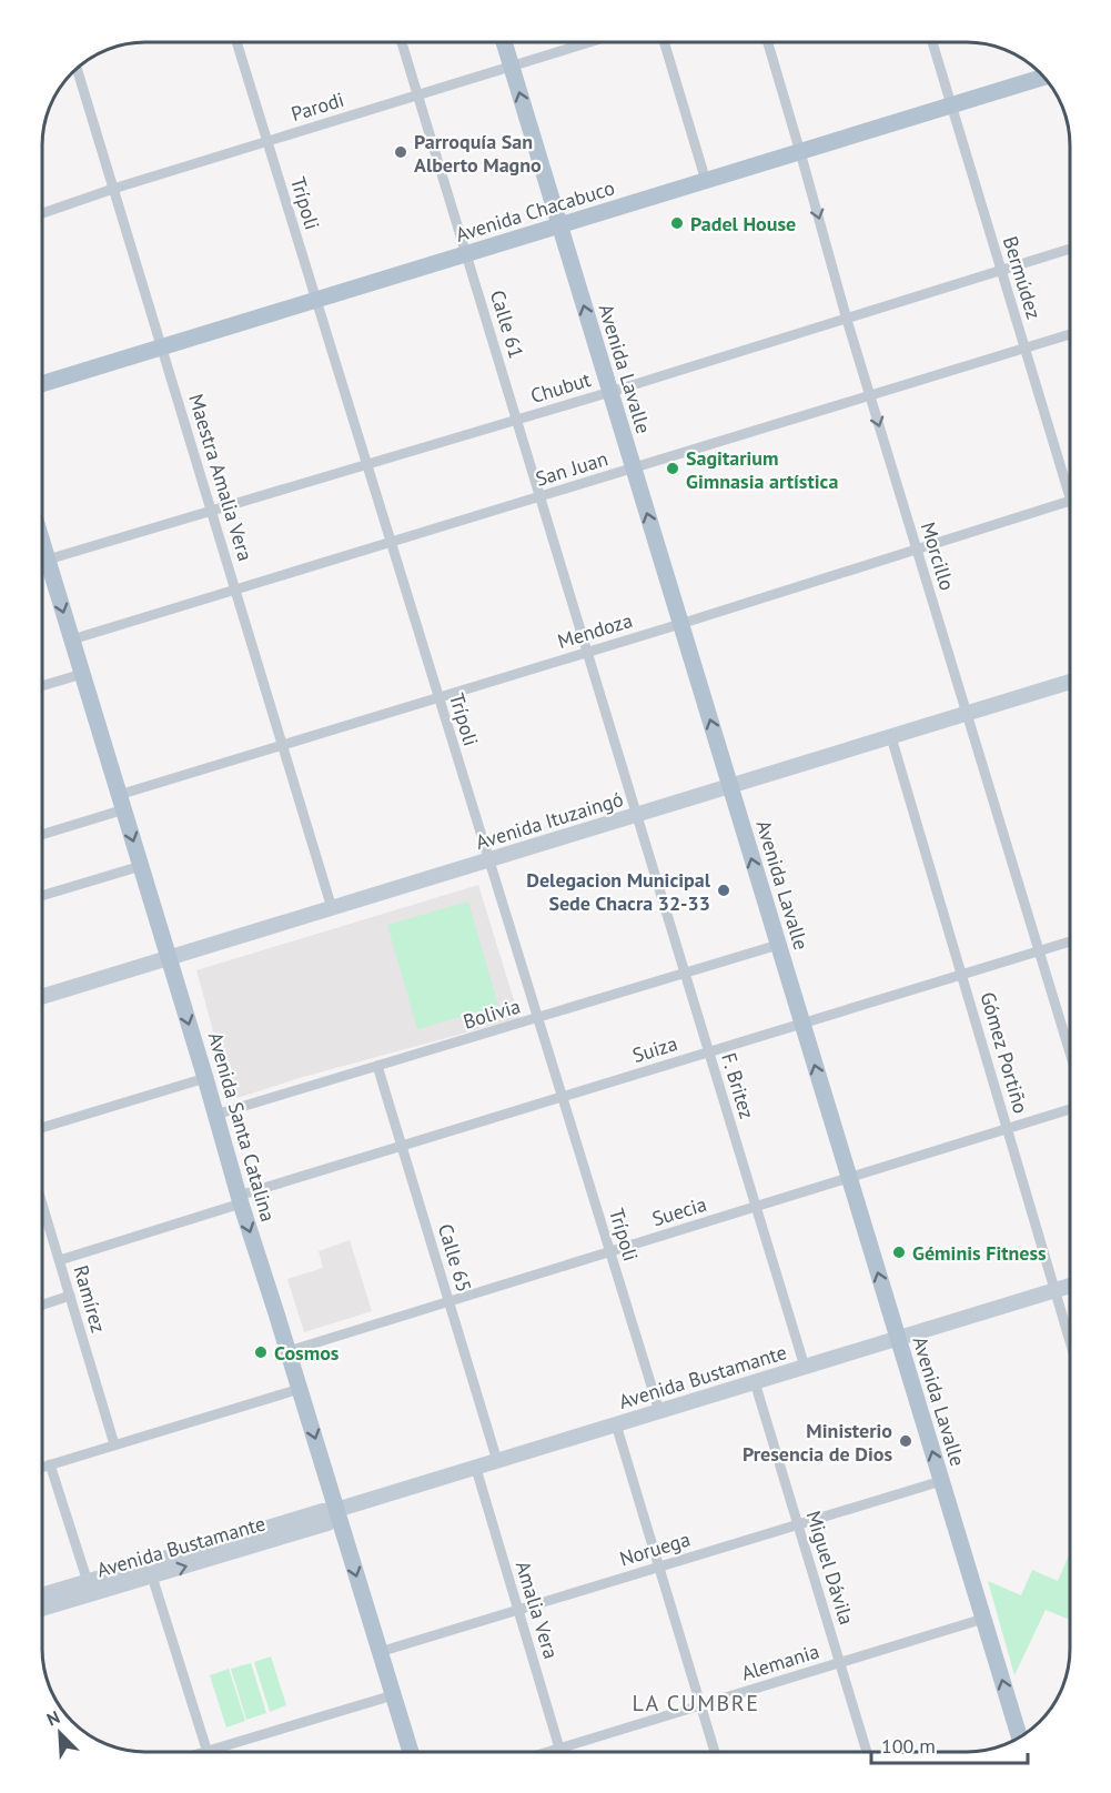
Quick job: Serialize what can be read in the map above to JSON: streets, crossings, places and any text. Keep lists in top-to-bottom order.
{
  "streets": {
    "main road": [
      "Avenida Chacabuco",
      "Avenida Lavalle",
      "Avenida Ituzaingó",
      "Avenida Santa Catalina",
      "Avenida Bustamante"
    ],
    "street": [
      "Parodi",
      "Trípoli",
      "Bermúdez",
      "Calle 61",
      "Chubut",
      "San Juan",
      "Maestra Amalia Vera",
      "Morcillo",
      "Mendoza",
      "Bolivia",
      "Suiza",
      "Gómez Portiño",
      "F. Britez",
      "Suecia",
      "Calle 65",
      "Ramírez",
      "Noruega",
      "Miguel Dávila",
      "Amalia Vera",
      "Alemania"
    ]
  },
  "crossings": [
    ["Parodi", "Trípoli"],
    ["Parodi", "Calle 61"],
    ["Parodi", "Avenida Lavalle"],
    ["Parodi", "Maestra Amalia Vera"],
    ["Trípoli", "Avenida Chacabuco"],
    ["Trípoli", "Chubut"],
    ["Trípoli", "San Juan"],
    ["Trípoli", "Mendoza"],
    ["Trípoli", "Avenida Ituzaingó"],
    ["Trípoli", "Bolivia"],
    ["Trípoli", "Suiza"],
    ["Trípoli", "Suecia"],
    ["Trípoli", "Avenida Bustamante"],
    ["Avenida Chacabuco", "Bermúdez"],
    ["Avenida Chacabuco", "Calle 61"],
    ["Avenida Chacabuco", "Avenida Lavalle"],
    ["Avenida Chacabuco", "Maestra Amalia Vera"],
    ["Avenida Chacabuco", "Morcillo"],
    ["Bermúdez", "Chubut"],
    ["Bermúdez", "San Juan"],
    ["Calle 61", "Chubut"],
    ["Calle 61", "San Juan"],
    ["Calle 61", "Mendoza"],
    ["Calle 61", "Avenida Ituzaingó"],
    ["Calle 61", "F. Britez"],
    ["Avenida Lavalle", "Chubut"],
    ["Avenida Lavalle", "San Juan"],
    ["Avenida Lavalle", "Mendoza"],
    ["Avenida Lavalle", "Avenida Ituzaingó"],
    ["Avenida Lavalle", "Bolivia"],
    ["Avenida Lavalle", "Suiza"],
    ["Avenida Lavalle", "Suecia"],
    ["Avenida Lavalle", "Avenida Bustamante"],
    ["Avenida Lavalle", "Noruega"],
    ["Avenida Lavalle", "Alemania"],
    ["Chubut", "Maestra Amalia Vera"],
    ["Chubut", "Morcillo"],
    ["Chubut", "Avenida Santa Catalina"],
    ["San Juan", "Maestra Amalia Vera"],
    ["San Juan", "Morcillo"],
    ["San Juan", "Avenida Santa Catalina"],
    ["Maestra Amalia Vera", "Mendoza"],
    ["Maestra Amalia Vera", "Avenida Ituzaingó"],
    ["Morcillo", "Mendoza"],
    ["Morcillo", "Avenida Ituzaingó"],
    ["Morcillo", "Suiza"],
    ["Mendoza", "Avenida Santa Catalina"],
    ["Avenida Ituzaingó", "Gómez Portiño"],
    ["Avenida Ituzaingó", "F. Britez"],
    ["Avenida Ituzaingó", "Avenida Santa Catalina"],
    ["Bolivia", "F. Britez"],
    ["Bolivia", "Avenida Santa Catalina"],
    ["Bolivia", "Calle 65"],
    ["Suiza", "Gómez Portiño"],
    ["Suiza", "F. Britez"],
    ["Suiza", "Avenida Santa Catalina"],
    ["Suiza", "Calle 65"],
    ["Suiza", "Ramírez"],
    ["Gómez Portiño", "Suecia"],
    ["Gómez Portiño", "Avenida Bustamante"],
    ["F. Britez", "Suecia"],
    ["F. Britez", "Avenida Bustamante"],
    ["Avenida Santa Catalina", "Suecia"],
    ["Avenida Santa Catalina", "Avenida Bustamante"],
    ["Avenida Santa Catalina", "Noruega"],
    ["Suecia", "Calle 65"],
    ["Calle 65", "Avenida Bustamante"],
    ["Avenida Bustamante", "Miguel Dávila"],
    ["Avenida Bustamante", "Amalia Vera"],
    ["Noruega", "Miguel Dávila"],
    ["Noruega", "Amalia Vera"],
    ["Miguel Dávila", "Alemania"],
    ["Amalia Vera", "Alemania"]
  ],
  "one_way": ["Avenida Lavalle", "Avenida Santa Catalina"],
  "districts": ["LA CUMBRE"],
  "places": [
    "Parroquía San Alberto Magno",
    "Padel House",
    "Sagitarium Gimnasia artística",
    "Delegacion Municipal Sede Chacra 32-33",
    "Géminis Fitness",
    "Cosmos",
    "Ministerio Presencia de Dios"
  ],
  "scale_bar": "100 m",
  "north": "top left"
}
